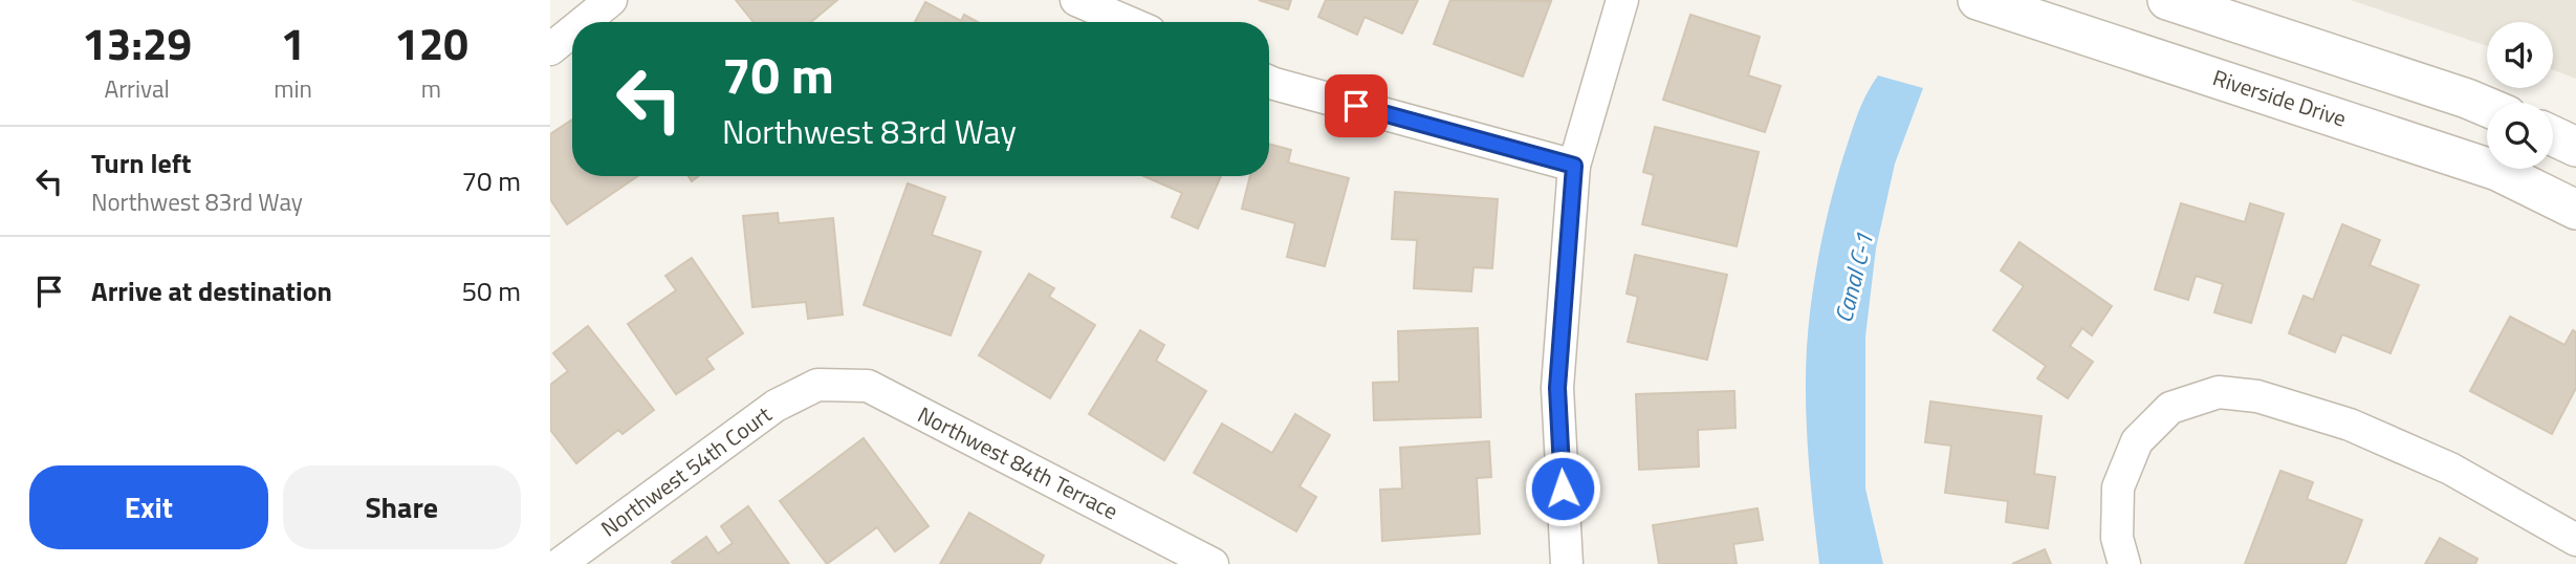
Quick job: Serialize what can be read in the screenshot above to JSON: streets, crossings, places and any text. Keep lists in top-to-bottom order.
{
  "streets": {
    "street": ["Riverside Drive", "Northwest 84th Terrace", "Northwest 54th Court"]
  },
  "crossings": [
    ["Northwest 84th Terrace", "Northwest 54th Court"]
  ],
  "water": ["Canal C-1"],
  "page": {
    "eta": [
      "13:29",
      "Arrival",
      "1",
      "min",
      "120",
      "m"
    ],
    "turn": ["70 m", "Northwest 83rd Way"],
    "list": [
      {
        "name": "Turn left",
        "note": "Northwest 83rd Way",
        "value": "70 m"
      },
      {
        "name": "Arrive at destination",
        "value": "50 m"
      }
    ],
    "buttons": ["Exit", "Share"]
  }
}
